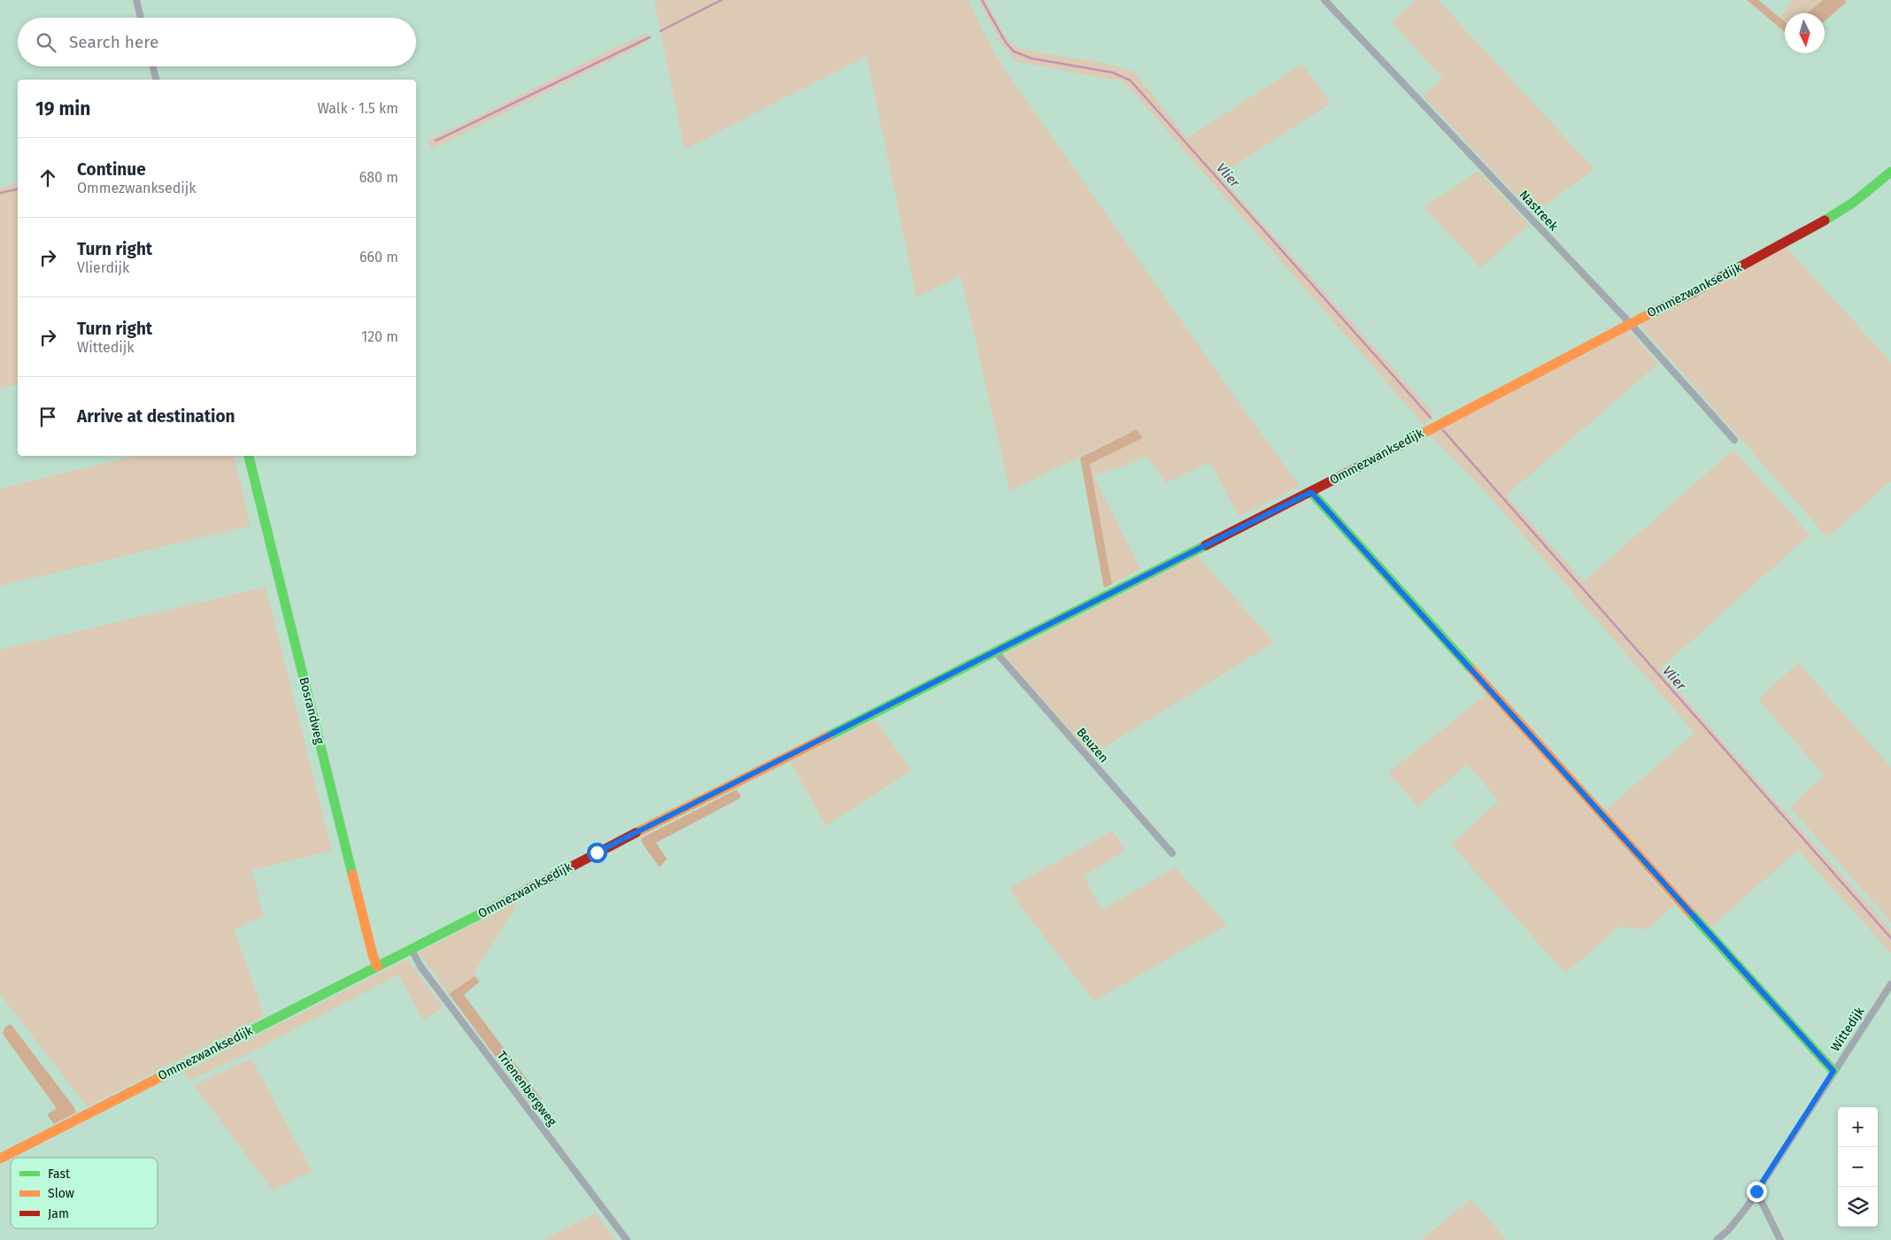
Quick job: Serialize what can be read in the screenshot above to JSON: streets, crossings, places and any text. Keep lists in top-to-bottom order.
{
  "streets": {
    "street": [
      "Nastreek",
      "Ommezwanksedijk",
      "Bosrandweg",
      "Beuzen",
      "Wittedijk",
      "Trienenbergweg"
    ]
  },
  "crossings": [
    ["Nastreek", "Ommezwanksedijk"],
    ["Ommezwanksedijk", "Bosrandweg"],
    ["Ommezwanksedijk", "Beuzen"],
    ["Ommezwanksedijk", "Trienenbergweg"]
  ],
  "water": ["Vlier"],
  "legend": ["Fast", "Slow", "Jam"],
  "north": "bottom",
  "page": {
    "search": "Search here",
    "heading": ["19 min", "Walk · 1.5 km"],
    "list": [
      ["Continue", "Ommezwanksedijk", "680 m"],
      ["Turn right", "Vlierdijk", "660 m"],
      ["Turn right", "Wittedijk", "120 m"],
      "Arrive at destination"
    ],
    "map_buttons": ["+", "−"]
  }
}
